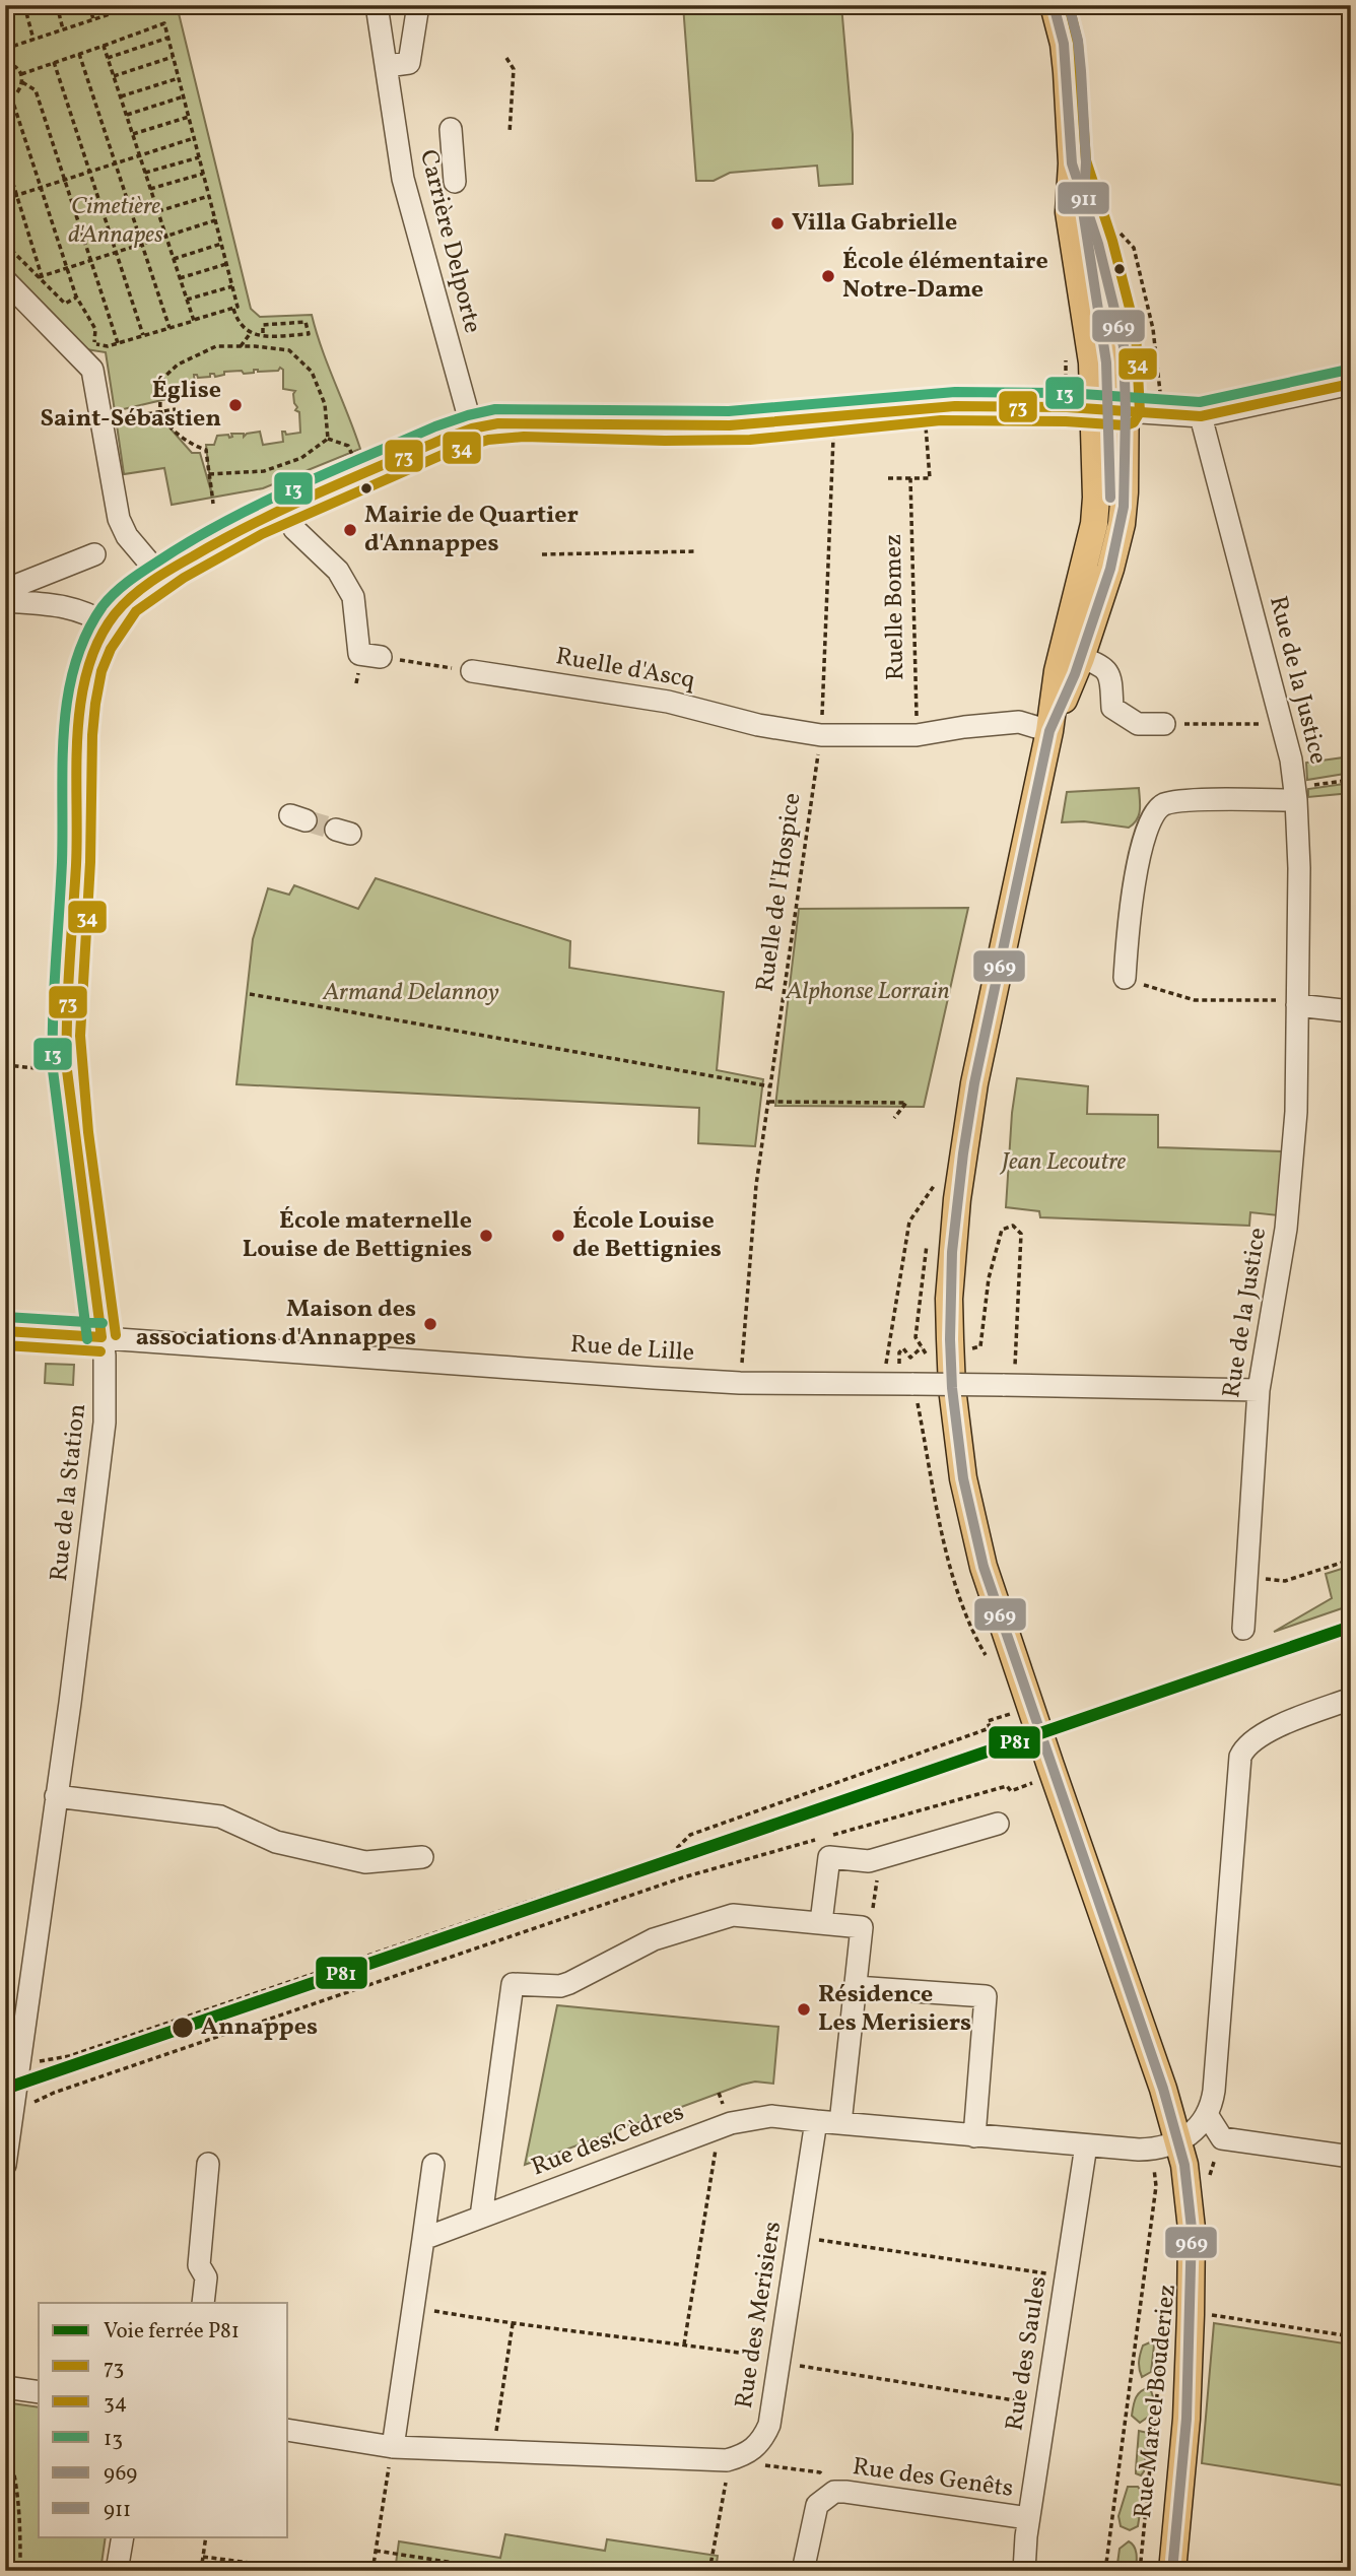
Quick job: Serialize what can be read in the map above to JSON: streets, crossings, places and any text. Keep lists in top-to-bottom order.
{
  "streets": {
    "main road": ["Rue Marcel Bouderiez"],
    "street": [
      "Carrière Delporte",
      "Ruelle d'Ascq",
      "Rue de la Justice",
      "Rue de Lille",
      "Rue de la Station",
      "Rue des Cèdres",
      "Rue des Merisiers",
      "Rue des Saules",
      "Rue des Genêts"
    ],
    "path": ["Ruelle Bomez", "Ruelle de l'Hospice"]
  },
  "crossings": [
    ["Carrière Delporte", "Rue de la Station"],
    ["Ruelle Bomez", "Ruelle d'Ascq"],
    ["Ruelle d'Ascq", "Ruelle de l'Hospice"],
    ["Ruelle d'Ascq", "Rue Marcel Bouderiez"],
    ["Rue de la Justice", "Rue de Lille"],
    ["Rue de la Justice", "Rue de la Station"],
    ["Ruelle de l'Hospice", "Rue de Lille"],
    ["Ruelle de l'Hospice", "Rue de la Station"],
    ["Rue de Lille", "Rue de la Station"],
    ["Rue des Cèdres", "Rue des Merisiers"],
    ["Rue des Saules", "Rue des Genêts"]
  ],
  "parks": [
    "Cimetière d'Annapes",
    "Alphonse Lorrain",
    "Armand Delannoy",
    "Jean Lecoutre"
  ],
  "places": [
    "Villa Gabrielle",
    "École élémentaire Notre-Dame",
    "Église Saint-Sébastien",
    "Mairie de Quartier d'Annappes",
    "École maternelle Louise de Bettignies",
    "École Louise de Bettignies",
    "Maison des associations d'Annappes",
    "Résidence Les Merisiers",
    "Annappes"
  ],
  "lines": [
    "transit line 34",
    "transit line 969",
    "transit line 911",
    "transit line 13",
    "transit line 73",
    "rail line P81"
  ],
  "legend": [
    "Voie ferrée P81",
    "73",
    "34",
    "13",
    "969",
    "911"
  ]
}
